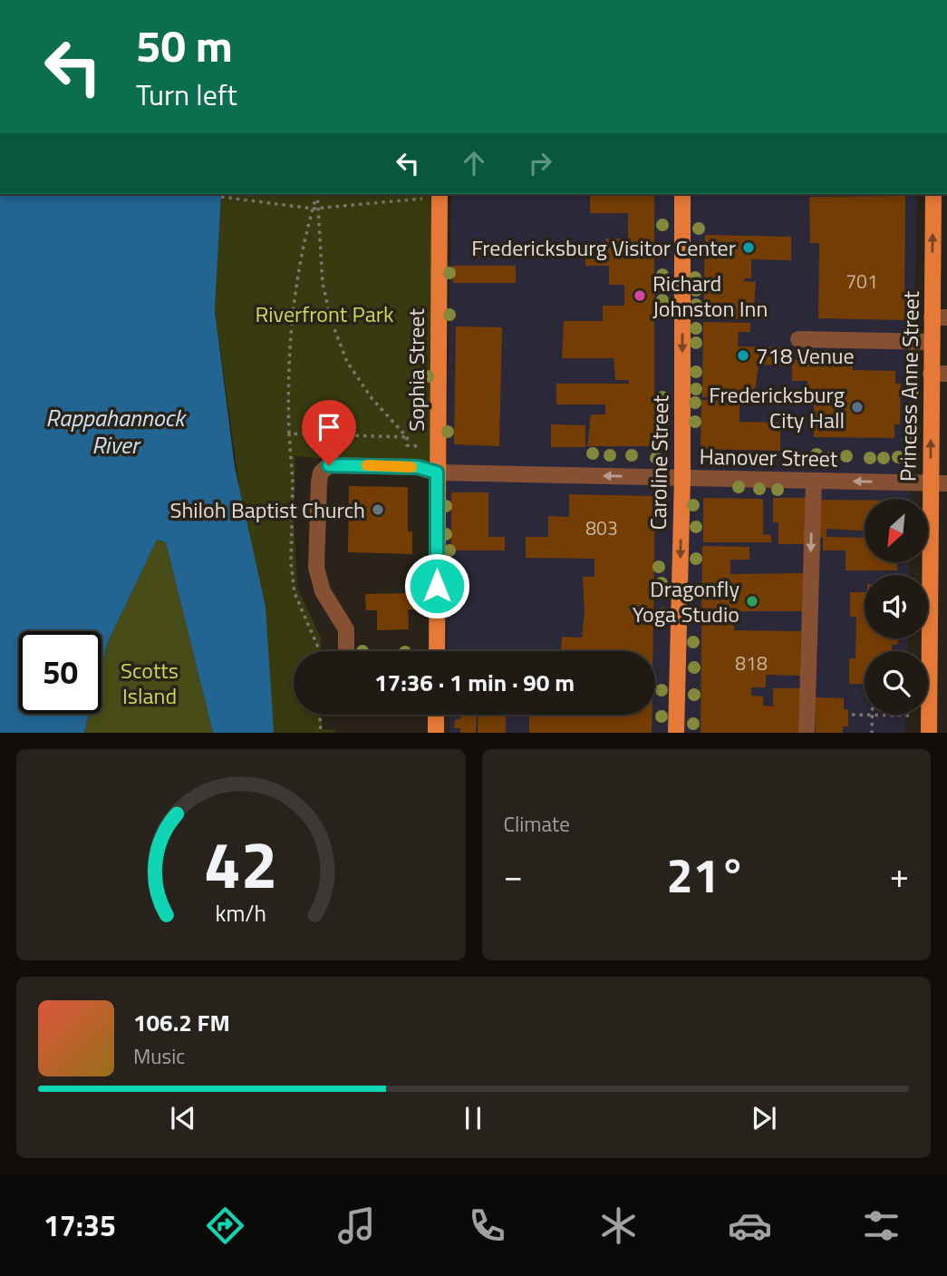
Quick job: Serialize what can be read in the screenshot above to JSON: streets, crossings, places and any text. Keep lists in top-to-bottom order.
{
  "streets": {
    "main road": ["Sophia Street", "Princess Anne Street", "Caroline Street"],
    "street": ["Hanover Street"]
  },
  "crossings": [
    ["Sophia Street", "Hanover Street"],
    ["Princess Anne Street", "Hanover Street"],
    ["Hanover Street", "Caroline Street"]
  ],
  "one_way": ["Princess Anne Street", "Caroline Street"],
  "water": ["Rappahannock River"],
  "parks": ["Riverfront Park", "Scotts Island"],
  "places": [
    "Fredericksburg Visitor Center",
    "Richard Johnston Inn",
    "718 Venue",
    "Fredericksburg City Hall",
    "Shiloh Baptist Church",
    "Dragonfly Yoga Studio"
  ],
  "house_numbers": ["701", "803", "818"],
  "north": "bottom left",
  "page": {
    "turn": ["50 m", "Turn left"],
    "limit": "50",
    "trip": "17:36 · 1 min · 90 m",
    "tile": "Climate",
    "heat": ["−", "21°", "+"],
    "song": ["106.2 FM", "Music"],
    "tabs": "17:35",
    "gauge": ["42", "km/h"]
  }
}
